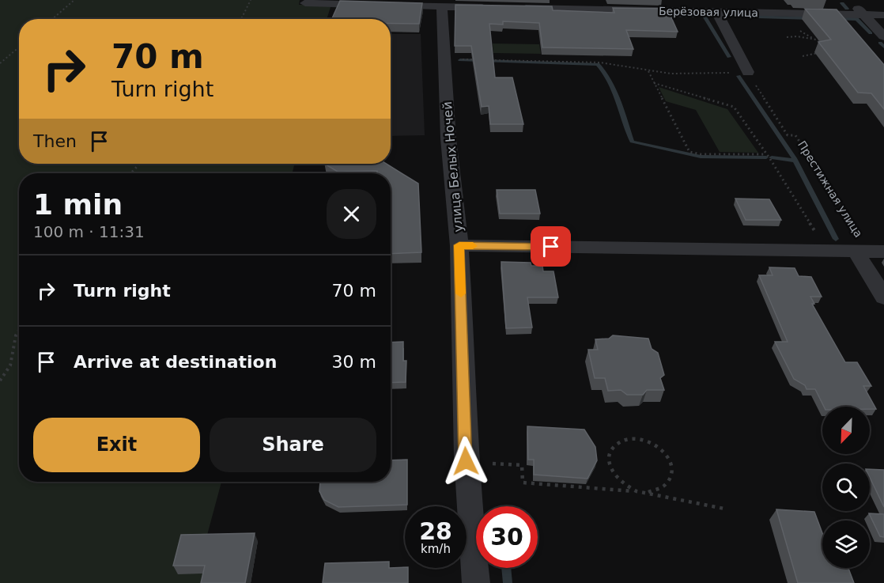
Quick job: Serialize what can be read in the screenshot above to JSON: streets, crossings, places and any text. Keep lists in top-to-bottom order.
{
  "streets": {
    "street": ["Берёзовая улица", "улица Белых Ночей", "Престижная улица"]
  },
  "north": "bottom left",
  "page": {
    "turn": ["70 m", "Turn right"],
    "then": "Then",
    "heading": ["1 min", "100 m · 11:31"],
    "list": [
      {
        "name": "Turn right",
        "value": "70 m"
      },
      {
        "name": "Arrive at destination",
        "value": "30 m"
      }
    ],
    "buttons": ["Exit", "Share"],
    "speed": "28 km/h",
    "limit": "30"
  }
}
